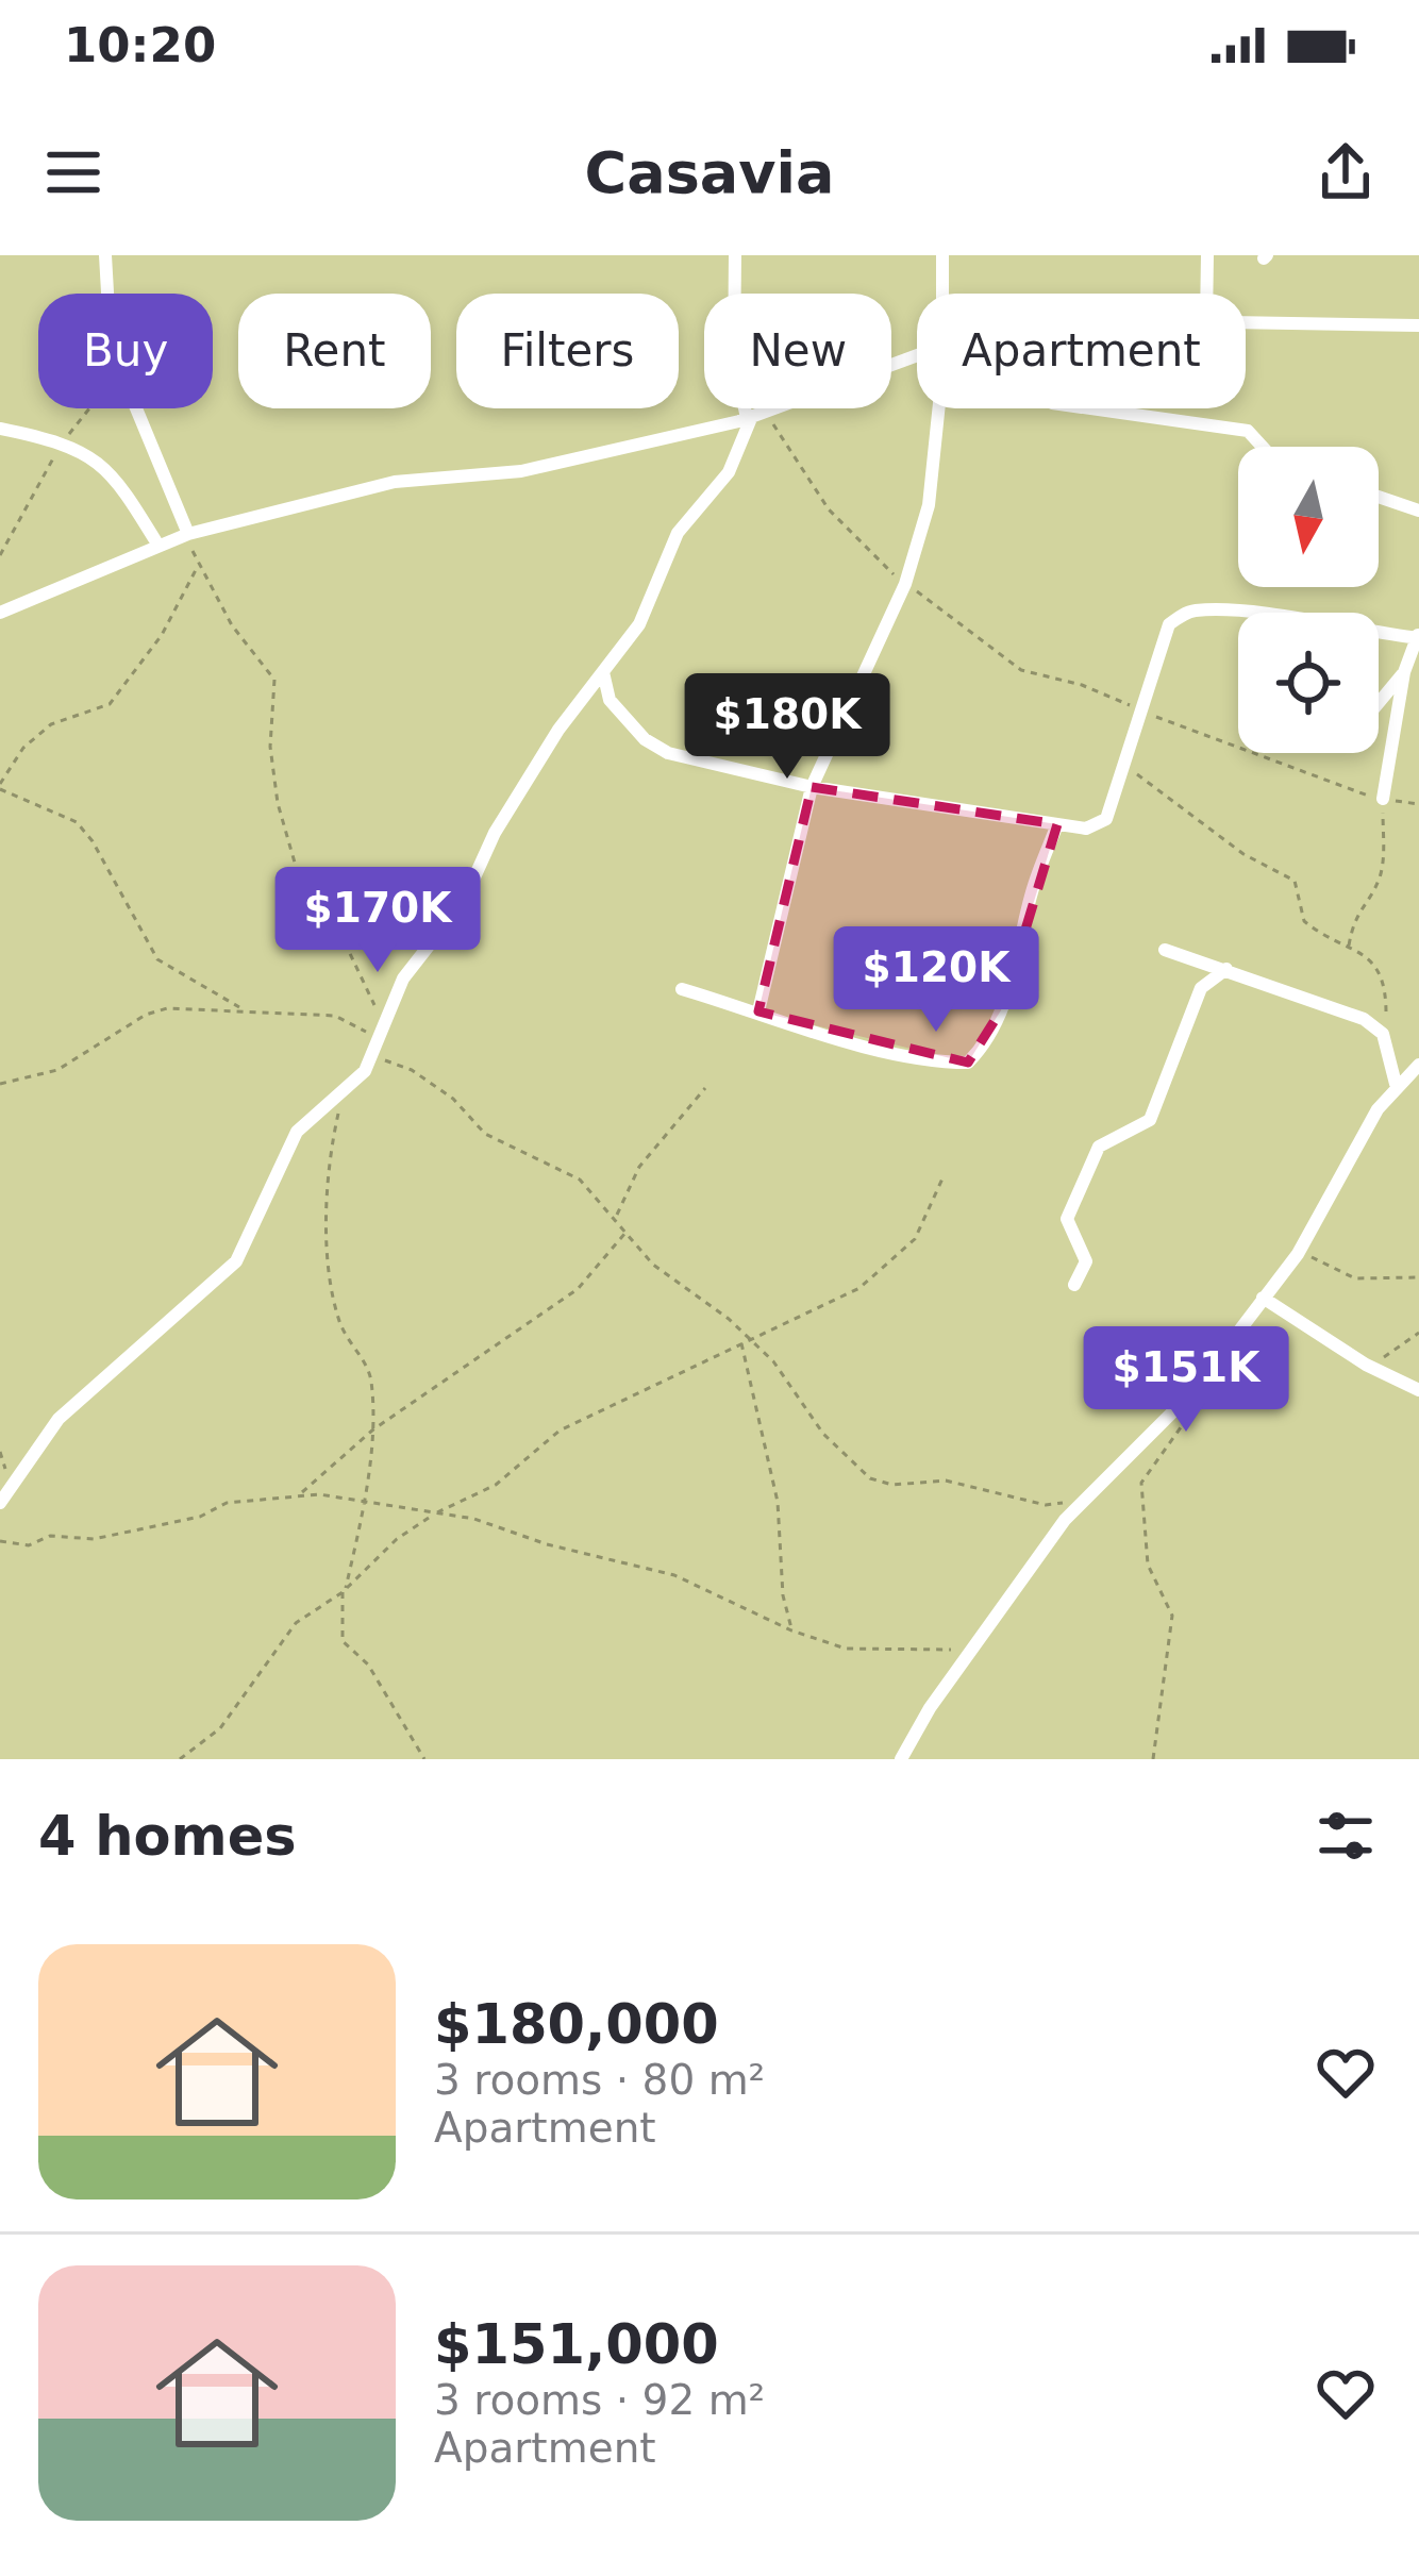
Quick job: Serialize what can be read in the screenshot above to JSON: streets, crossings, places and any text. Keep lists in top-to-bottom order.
{
  "north": "bottom",
  "page": {
    "status": "10:20",
    "header": "Casavia",
    "chip": [
      "Buy",
      "Rent",
      "Filters",
      "New",
      "Apartment"
    ],
    "price": [
      "$180K",
      "$170K",
      "$120K",
      "$151K"
    ],
    "heading": "4 homes",
    "list": [
      {
        "name": "$180,000",
        "note": "3 rooms · 80 m² · Apartment"
      },
      {
        "name": "$151,000",
        "note": "3 rooms · 92 m² · Apartment"
      }
    ]
  }
}
